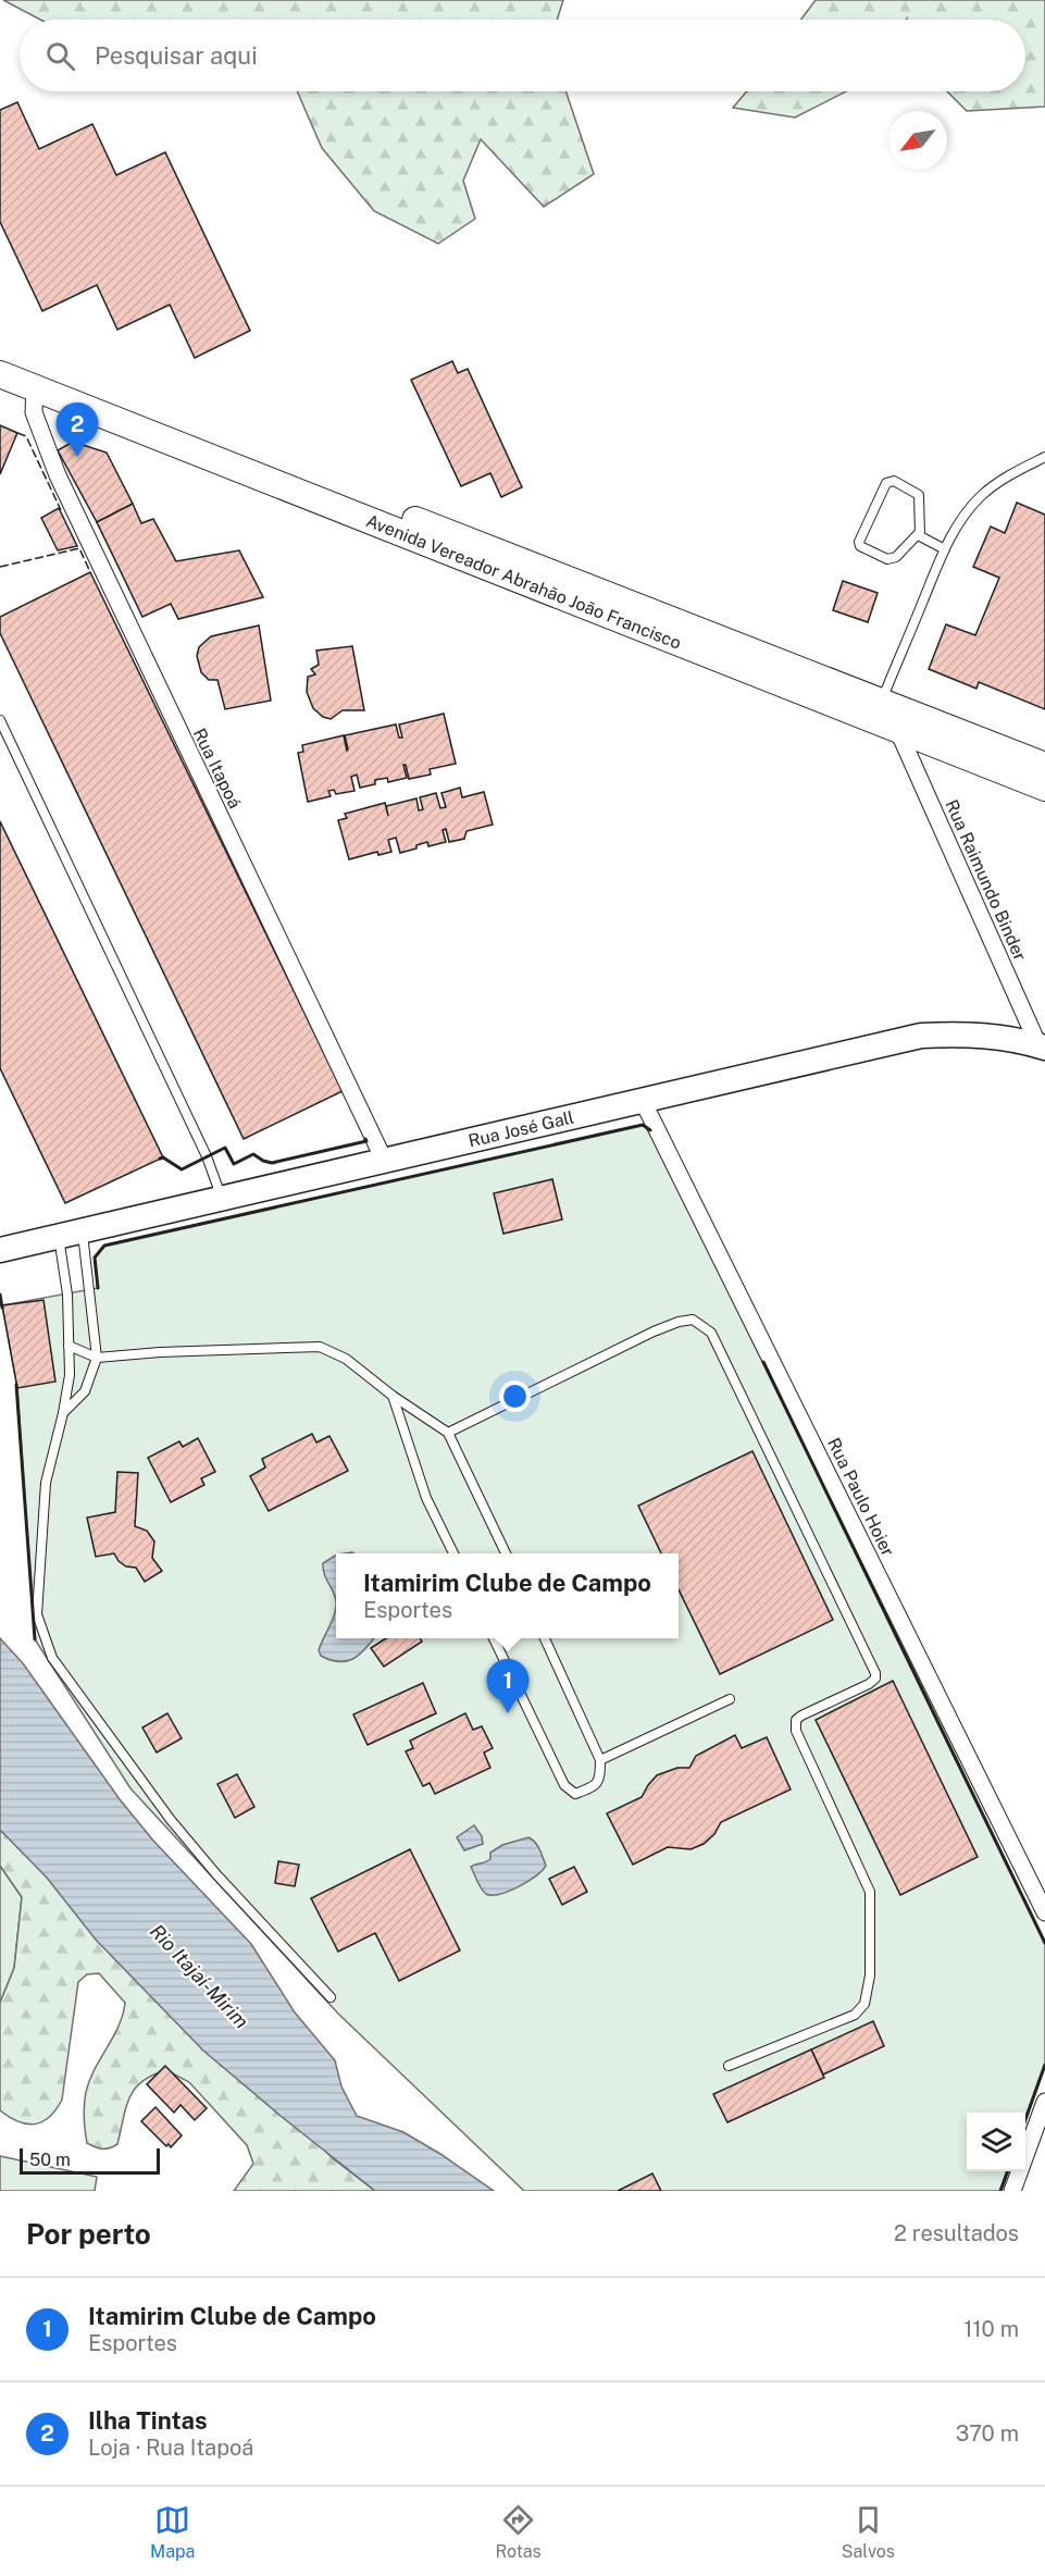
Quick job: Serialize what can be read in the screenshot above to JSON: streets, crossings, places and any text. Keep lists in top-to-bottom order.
{
  "streets": {
    "main road": ["Avenida Vereador Abrahão João Francisco", "Rua José Gall"],
    "street": ["Rua Itapoá", "Rua Raimundo Binder", "Rua Paulo Hoier"]
  },
  "crossings": [
    ["Avenida Vereador Abrahão João Francisco", "Rua Itapoá"],
    ["Avenida Vereador Abrahão João Francisco", "Rua Raimundo Binder"],
    ["Rua Itapoá", "Rua José Gall"],
    ["Rua Raimundo Binder", "Rua José Gall"],
    ["Rua José Gall", "Rua Paulo Hoier"]
  ],
  "water": ["Rio Itajaí-Mirim"],
  "scale_bar": "50 m",
  "north": "bottom left",
  "page": {
    "search": "Pesquisar aqui",
    "pins": ["2", "1"],
    "popup": ["Itamirim Clube de Campo", "Esportes"],
    "scale": "50 m",
    "heading": ["Por perto", "2 resultados"],
    "list": [
      {
        "mark": "1",
        "name": "Itamirim Clube de Campo",
        "note": "Esportes",
        "value": "110 m"
      },
      {
        "mark": "2",
        "name": "Ilha Tintas",
        "note": "Loja · Rua Itapoá",
        "value": "370 m"
      }
    ],
    "nav": ["Mapa", "Rotas", "Salvos"]
  }
}
